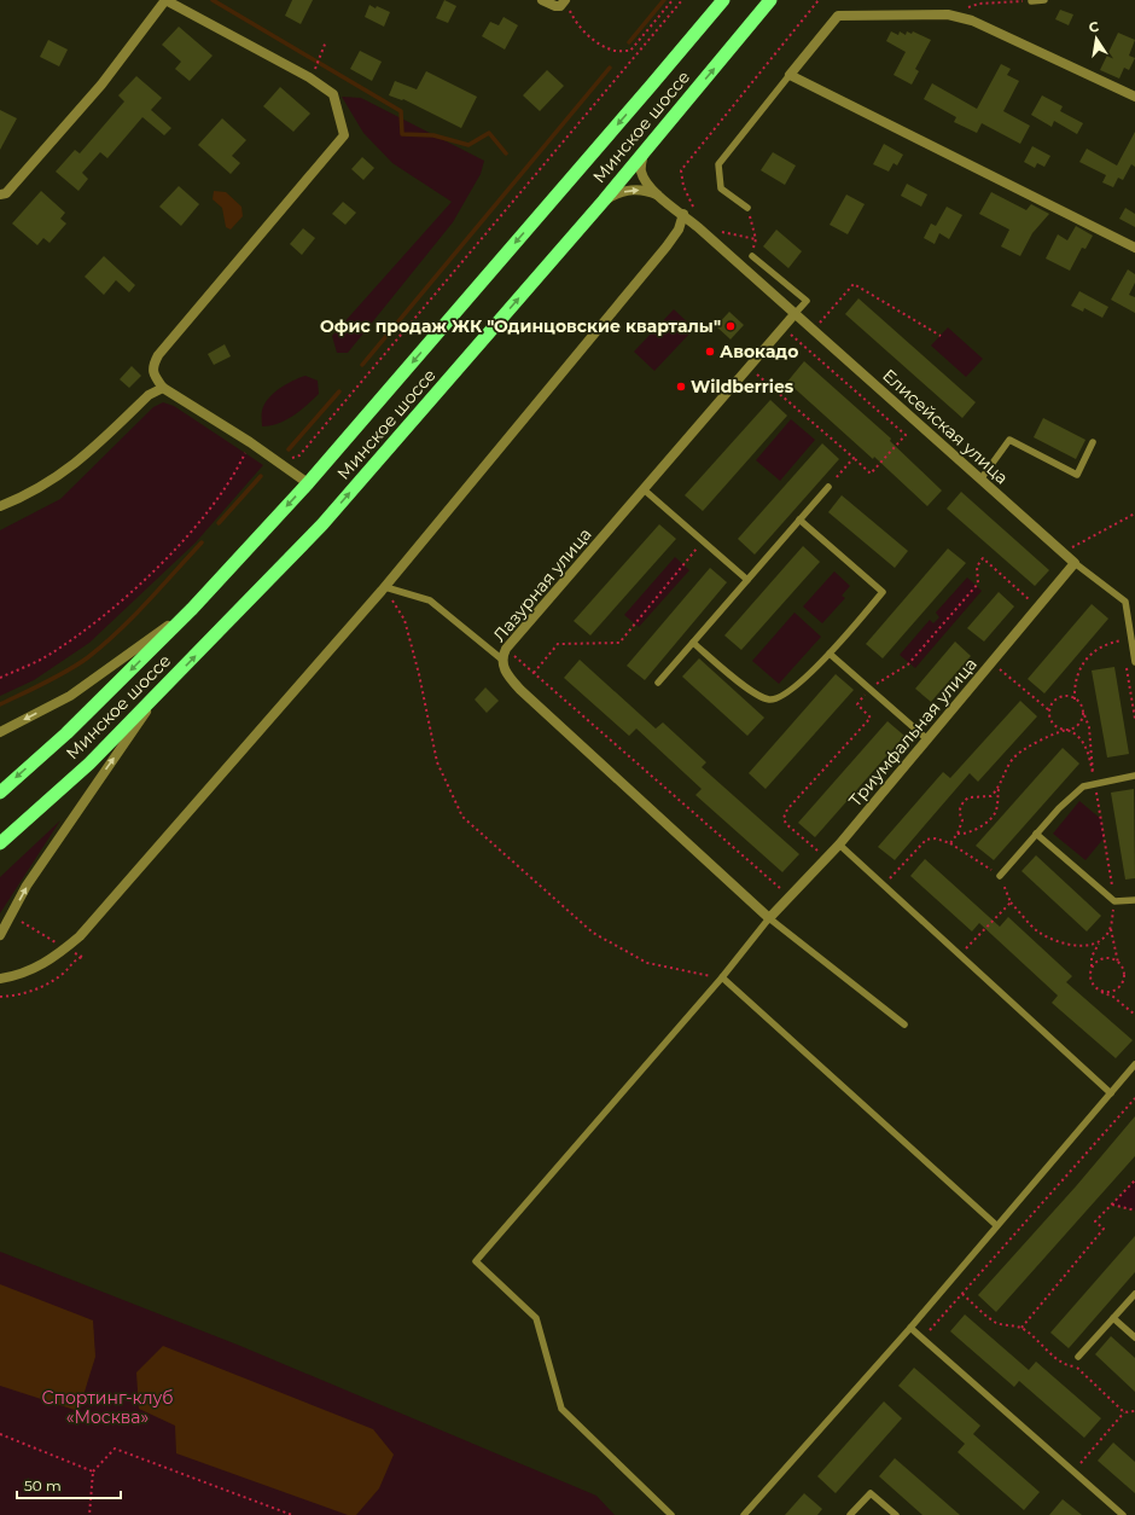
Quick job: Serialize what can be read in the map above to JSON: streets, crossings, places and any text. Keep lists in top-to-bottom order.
{
  "streets": {
    "highway": ["Минское шоссе"],
    "street": ["Елисейская улица", "Лазурная улица", "Триумфальная улица"]
  },
  "crossings": [
    ["Елисейская улица", "Лазурная улица"],
    ["Елисейская улица", "Триумфальная улица"],
    ["Лазурная улица", "Триумфальная улица"]
  ],
  "parks": ["Спортинг-клуб «Москва»"],
  "places": ["Офис продаж ЖК \"Одинцовские кварталы\"", "Авокадо", "Wildberries"],
  "scale_bar": "50 m",
  "north": "top"
}
